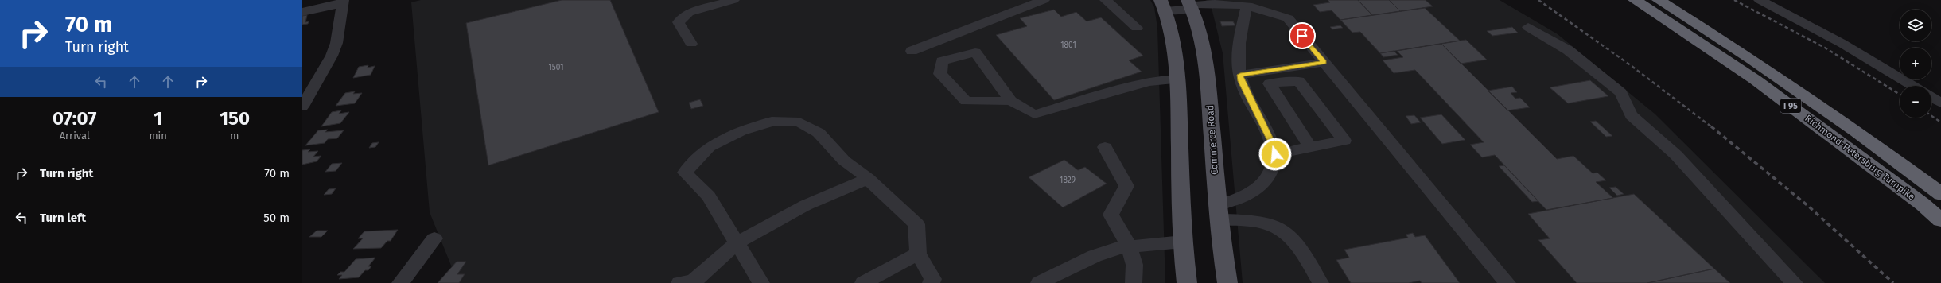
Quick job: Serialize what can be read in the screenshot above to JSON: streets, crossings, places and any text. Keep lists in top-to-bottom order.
{
  "streets": {
    "highway": ["I 95", "Richmond-Petersburg Turnpike"],
    "main road": ["Commerce Road"]
  },
  "house_numbers": ["1801", "1501", "1829"],
  "page": {
    "turn": ["70 m", "Turn right"],
    "map_buttons": ["+", "−"],
    "eta": [
      "07:07",
      "Arrival",
      "1",
      "min",
      "150",
      "m"
    ],
    "list": [
      {
        "name": "Turn right",
        "value": "70 m"
      },
      {
        "name": "Turn left",
        "value": "50 m"
      }
    ]
  }
}
